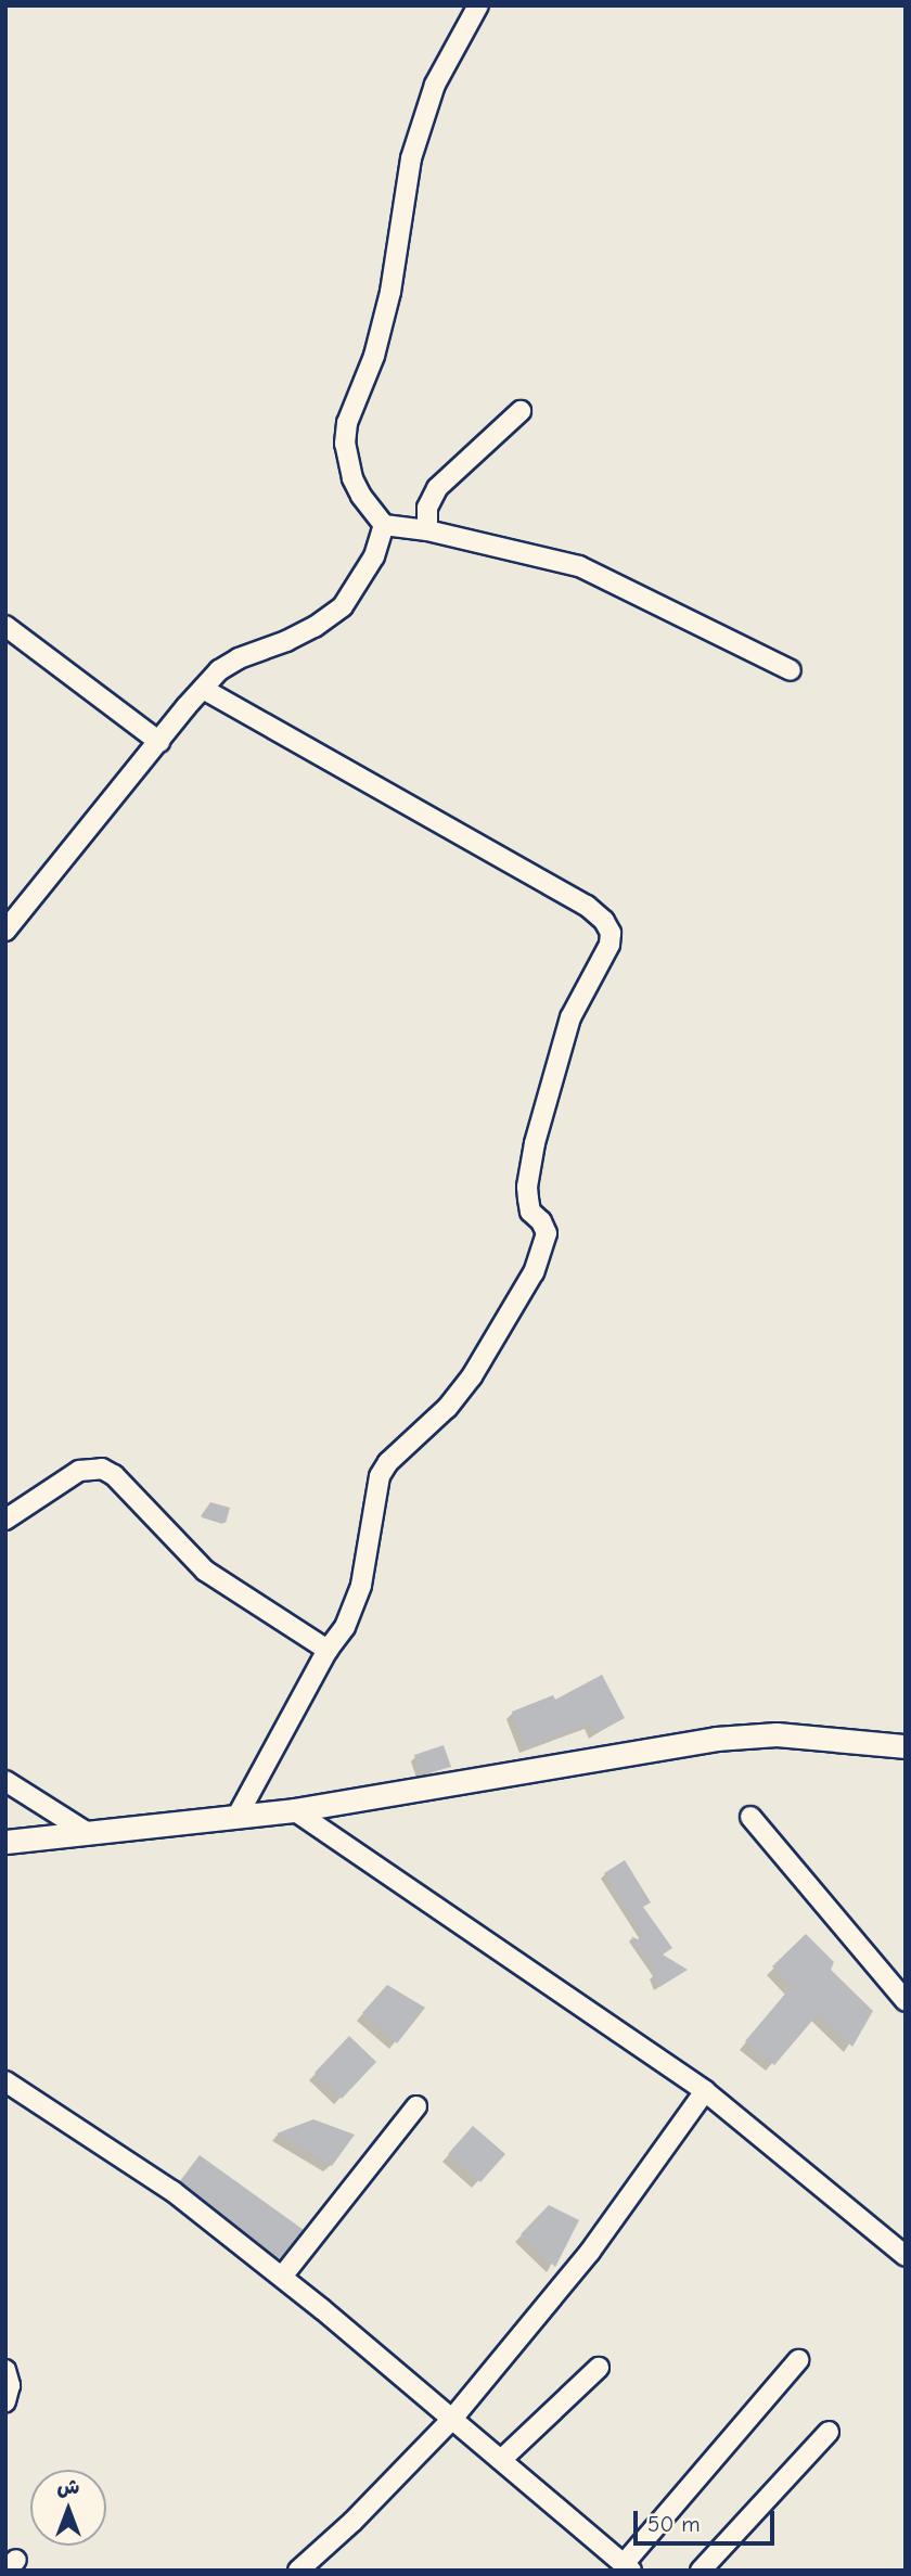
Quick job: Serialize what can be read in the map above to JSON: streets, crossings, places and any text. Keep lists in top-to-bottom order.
{
  "scale_bar": "50 m",
  "north": "top"
}
